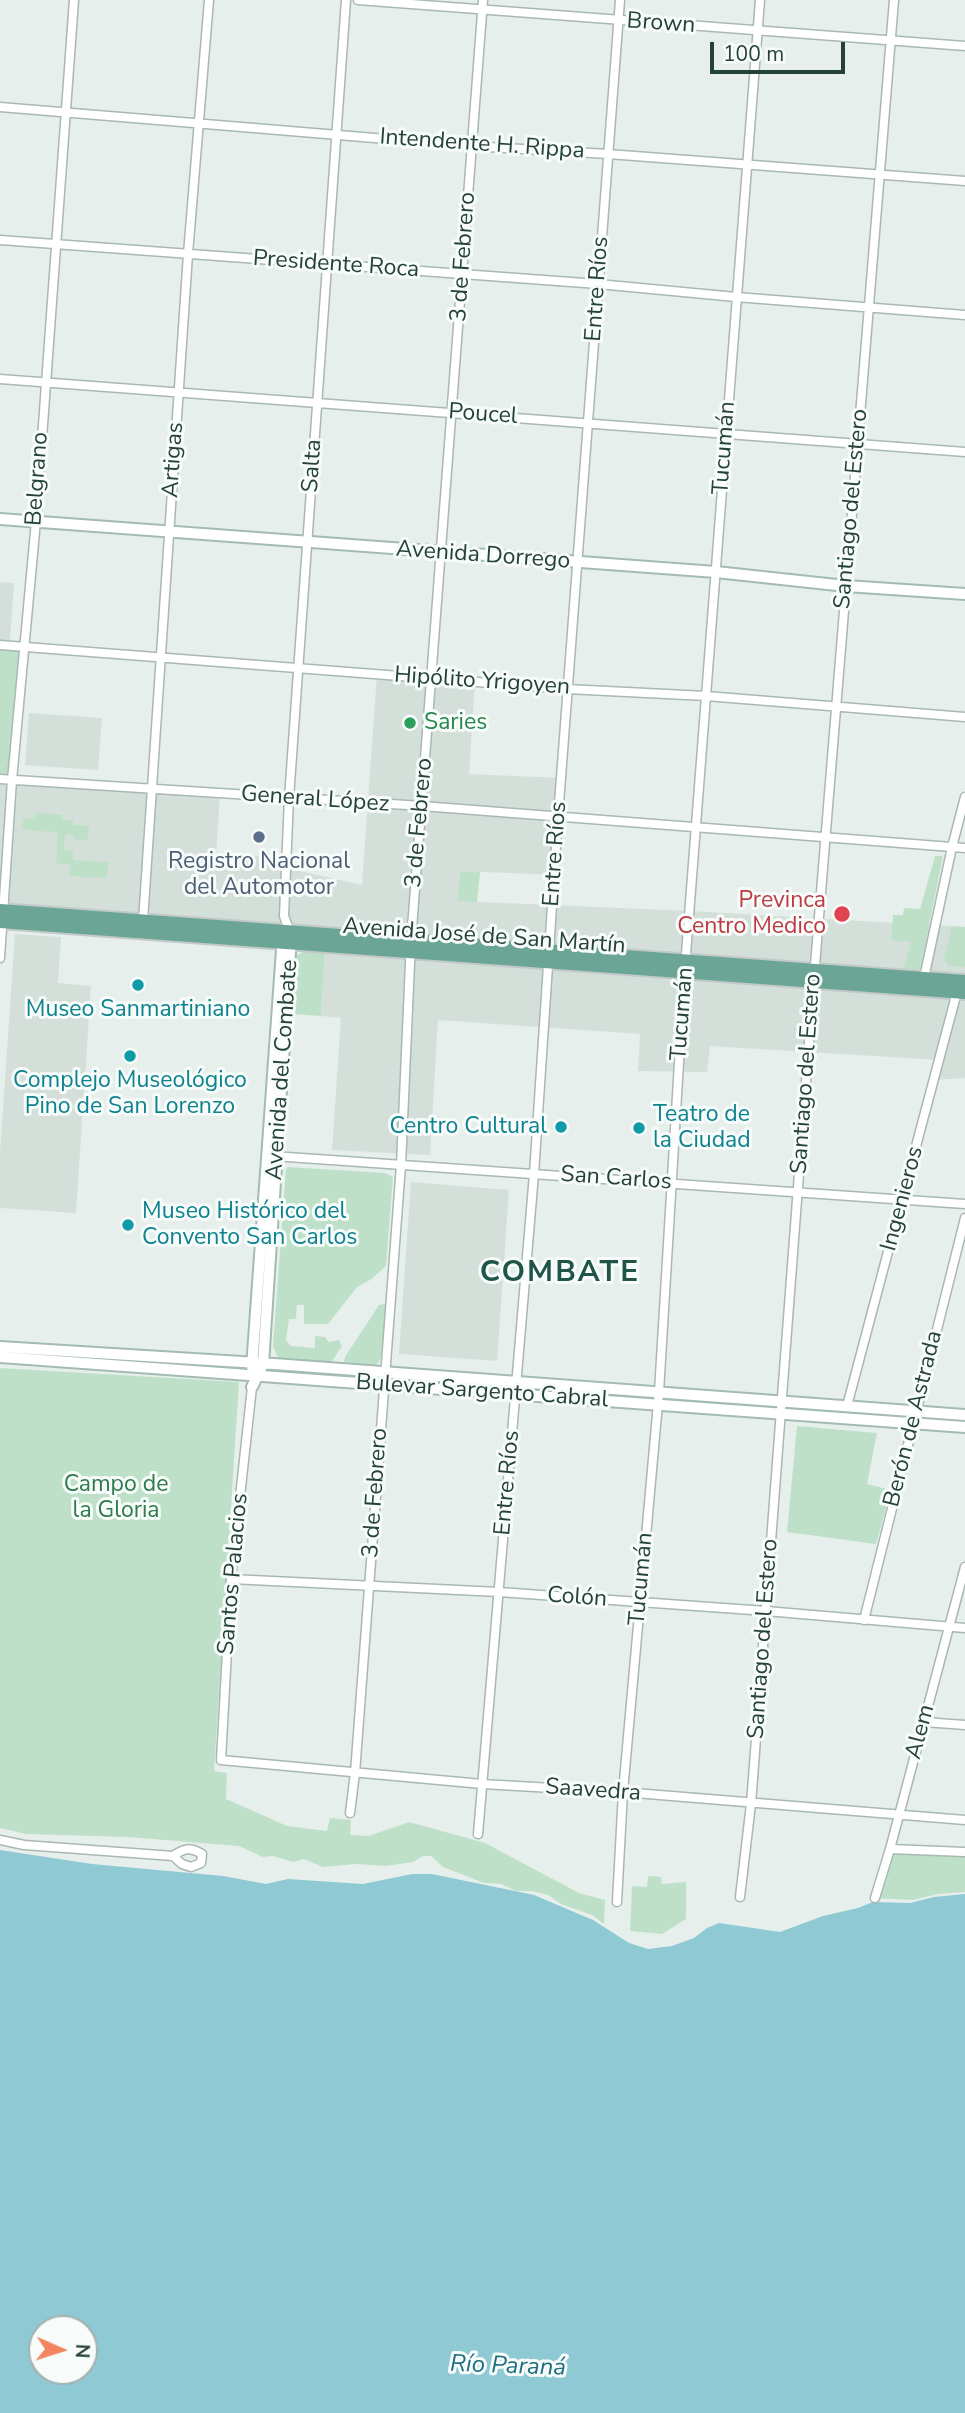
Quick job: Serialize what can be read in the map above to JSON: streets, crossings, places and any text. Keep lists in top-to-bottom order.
{
  "streets": {
    "main road": [
      "Avenida Dorrego",
      "Avenida José de San Martín",
      "Avenida del Combate",
      "Bulevar Sargento Cabral",
      "Santos Palacios"
    ],
    "street": [
      "Brown",
      "Intendente H. Rippa",
      "3 de Febrero",
      "Presidente Roca",
      "Entre Ríos",
      "Poucel",
      "Tucumán",
      "Artigas",
      "Salta",
      "Belgrano",
      "Santiago del Estero",
      "Hipólito Yrigoyen",
      "General López",
      "San Carlos",
      "Ingenieros",
      "Berón de Astrada",
      "Colón",
      "Alem",
      "Saavedra"
    ]
  },
  "crossings": [
    ["Brown", "3 de Febrero"],
    ["Brown", "Entre Ríos"],
    ["Brown", "Tucumán"],
    ["Brown", "Santiago del Estero"],
    ["Intendente H. Rippa", "3 de Febrero"],
    ["Intendente H. Rippa", "Entre Ríos"],
    ["Intendente H. Rippa", "Tucumán"],
    ["Intendente H. Rippa", "Artigas"],
    ["Intendente H. Rippa", "Salta"],
    ["Intendente H. Rippa", "Belgrano"],
    ["Intendente H. Rippa", "Santiago del Estero"],
    ["3 de Febrero", "Presidente Roca"],
    ["3 de Febrero", "Poucel"],
    ["3 de Febrero", "Avenida Dorrego"],
    ["3 de Febrero", "Hipólito Yrigoyen"],
    ["3 de Febrero", "General López"],
    ["3 de Febrero", "Avenida José de San Martín"],
    ["3 de Febrero", "San Carlos"],
    ["3 de Febrero", "Bulevar Sargento Cabral"],
    ["3 de Febrero", "Colón"],
    ["3 de Febrero", "Saavedra"],
    ["Presidente Roca", "Entre Ríos"],
    ["Presidente Roca", "Tucumán"],
    ["Presidente Roca", "Artigas"],
    ["Presidente Roca", "Salta"],
    ["Presidente Roca", "Belgrano"],
    ["Presidente Roca", "Santiago del Estero"],
    ["Entre Ríos", "Poucel"],
    ["Entre Ríos", "Avenida Dorrego"],
    ["Entre Ríos", "Hipólito Yrigoyen"],
    ["Entre Ríos", "General López"],
    ["Entre Ríos", "Avenida José de San Martín"],
    ["Entre Ríos", "San Carlos"],
    ["Entre Ríos", "Bulevar Sargento Cabral"],
    ["Entre Ríos", "Colón"],
    ["Entre Ríos", "Saavedra"],
    ["Poucel", "Tucumán"],
    ["Poucel", "Artigas"],
    ["Poucel", "Salta"],
    ["Poucel", "Belgrano"],
    ["Poucel", "Santiago del Estero"],
    ["Tucumán", "Avenida Dorrego"],
    ["Tucumán", "Hipólito Yrigoyen"],
    ["Tucumán", "General López"],
    ["Tucumán", "Avenida José de San Martín"],
    ["Tucumán", "San Carlos"],
    ["Tucumán", "Bulevar Sargento Cabral"],
    ["Tucumán", "Colón"],
    ["Tucumán", "Saavedra"],
    ["Artigas", "Avenida Dorrego"],
    ["Artigas", "Hipólito Yrigoyen"],
    ["Artigas", "General López"],
    ["Artigas", "Avenida José de San Martín"],
    ["Salta", "Avenida Dorrego"],
    ["Salta", "Hipólito Yrigoyen"],
    ["Salta", "General López"],
    ["Salta", "Avenida José de San Martín"],
    ["Salta", "Avenida del Combate"],
    ["Belgrano", "Avenida Dorrego"],
    ["Belgrano", "Hipólito Yrigoyen"],
    ["Belgrano", "General López"],
    ["Belgrano", "Avenida José de San Martín"],
    ["Santiago del Estero", "Avenida Dorrego"],
    ["Santiago del Estero", "Hipólito Yrigoyen"],
    ["Santiago del Estero", "General López"],
    ["Santiago del Estero", "Avenida José de San Martín"],
    ["Santiago del Estero", "San Carlos"],
    ["Santiago del Estero", "Bulevar Sargento Cabral"],
    ["Santiago del Estero", "Colón"],
    ["Santiago del Estero", "Saavedra"],
    ["Avenida José de San Martín", "Avenida del Combate"],
    ["Avenida José de San Martín", "Ingenieros"],
    ["Avenida del Combate", "San Carlos"],
    ["Avenida del Combate", "Bulevar Sargento Cabral"],
    ["Avenida del Combate", "Santos Palacios"],
    ["San Carlos", "Ingenieros"],
    ["Ingenieros", "Bulevar Sargento Cabral"],
    ["Bulevar Sargento Cabral", "Berón de Astrada"],
    ["Bulevar Sargento Cabral", "Santos Palacios"],
    ["Berón de Astrada", "Colón"],
    ["Santos Palacios", "Colón"],
    ["Santos Palacios", "Saavedra"],
    ["Colón", "Alem"],
    ["Alem", "Saavedra"]
  ],
  "districts": ["COMBATE"],
  "water": ["Río Paraná"],
  "parks": ["Campo de la Gloria"],
  "places": [
    "Saries",
    "Registro Nacional del Automotor",
    "Previnca Centro Medico",
    "Museo Sanmartiniano",
    "Complejo Museológico Pino de San Lorenzo",
    "Centro Cultural",
    "Teatro de la Ciudad",
    "Museo Histórico del Convento San Carlos"
  ],
  "scale_bar": "100 m",
  "north": "right"
}
